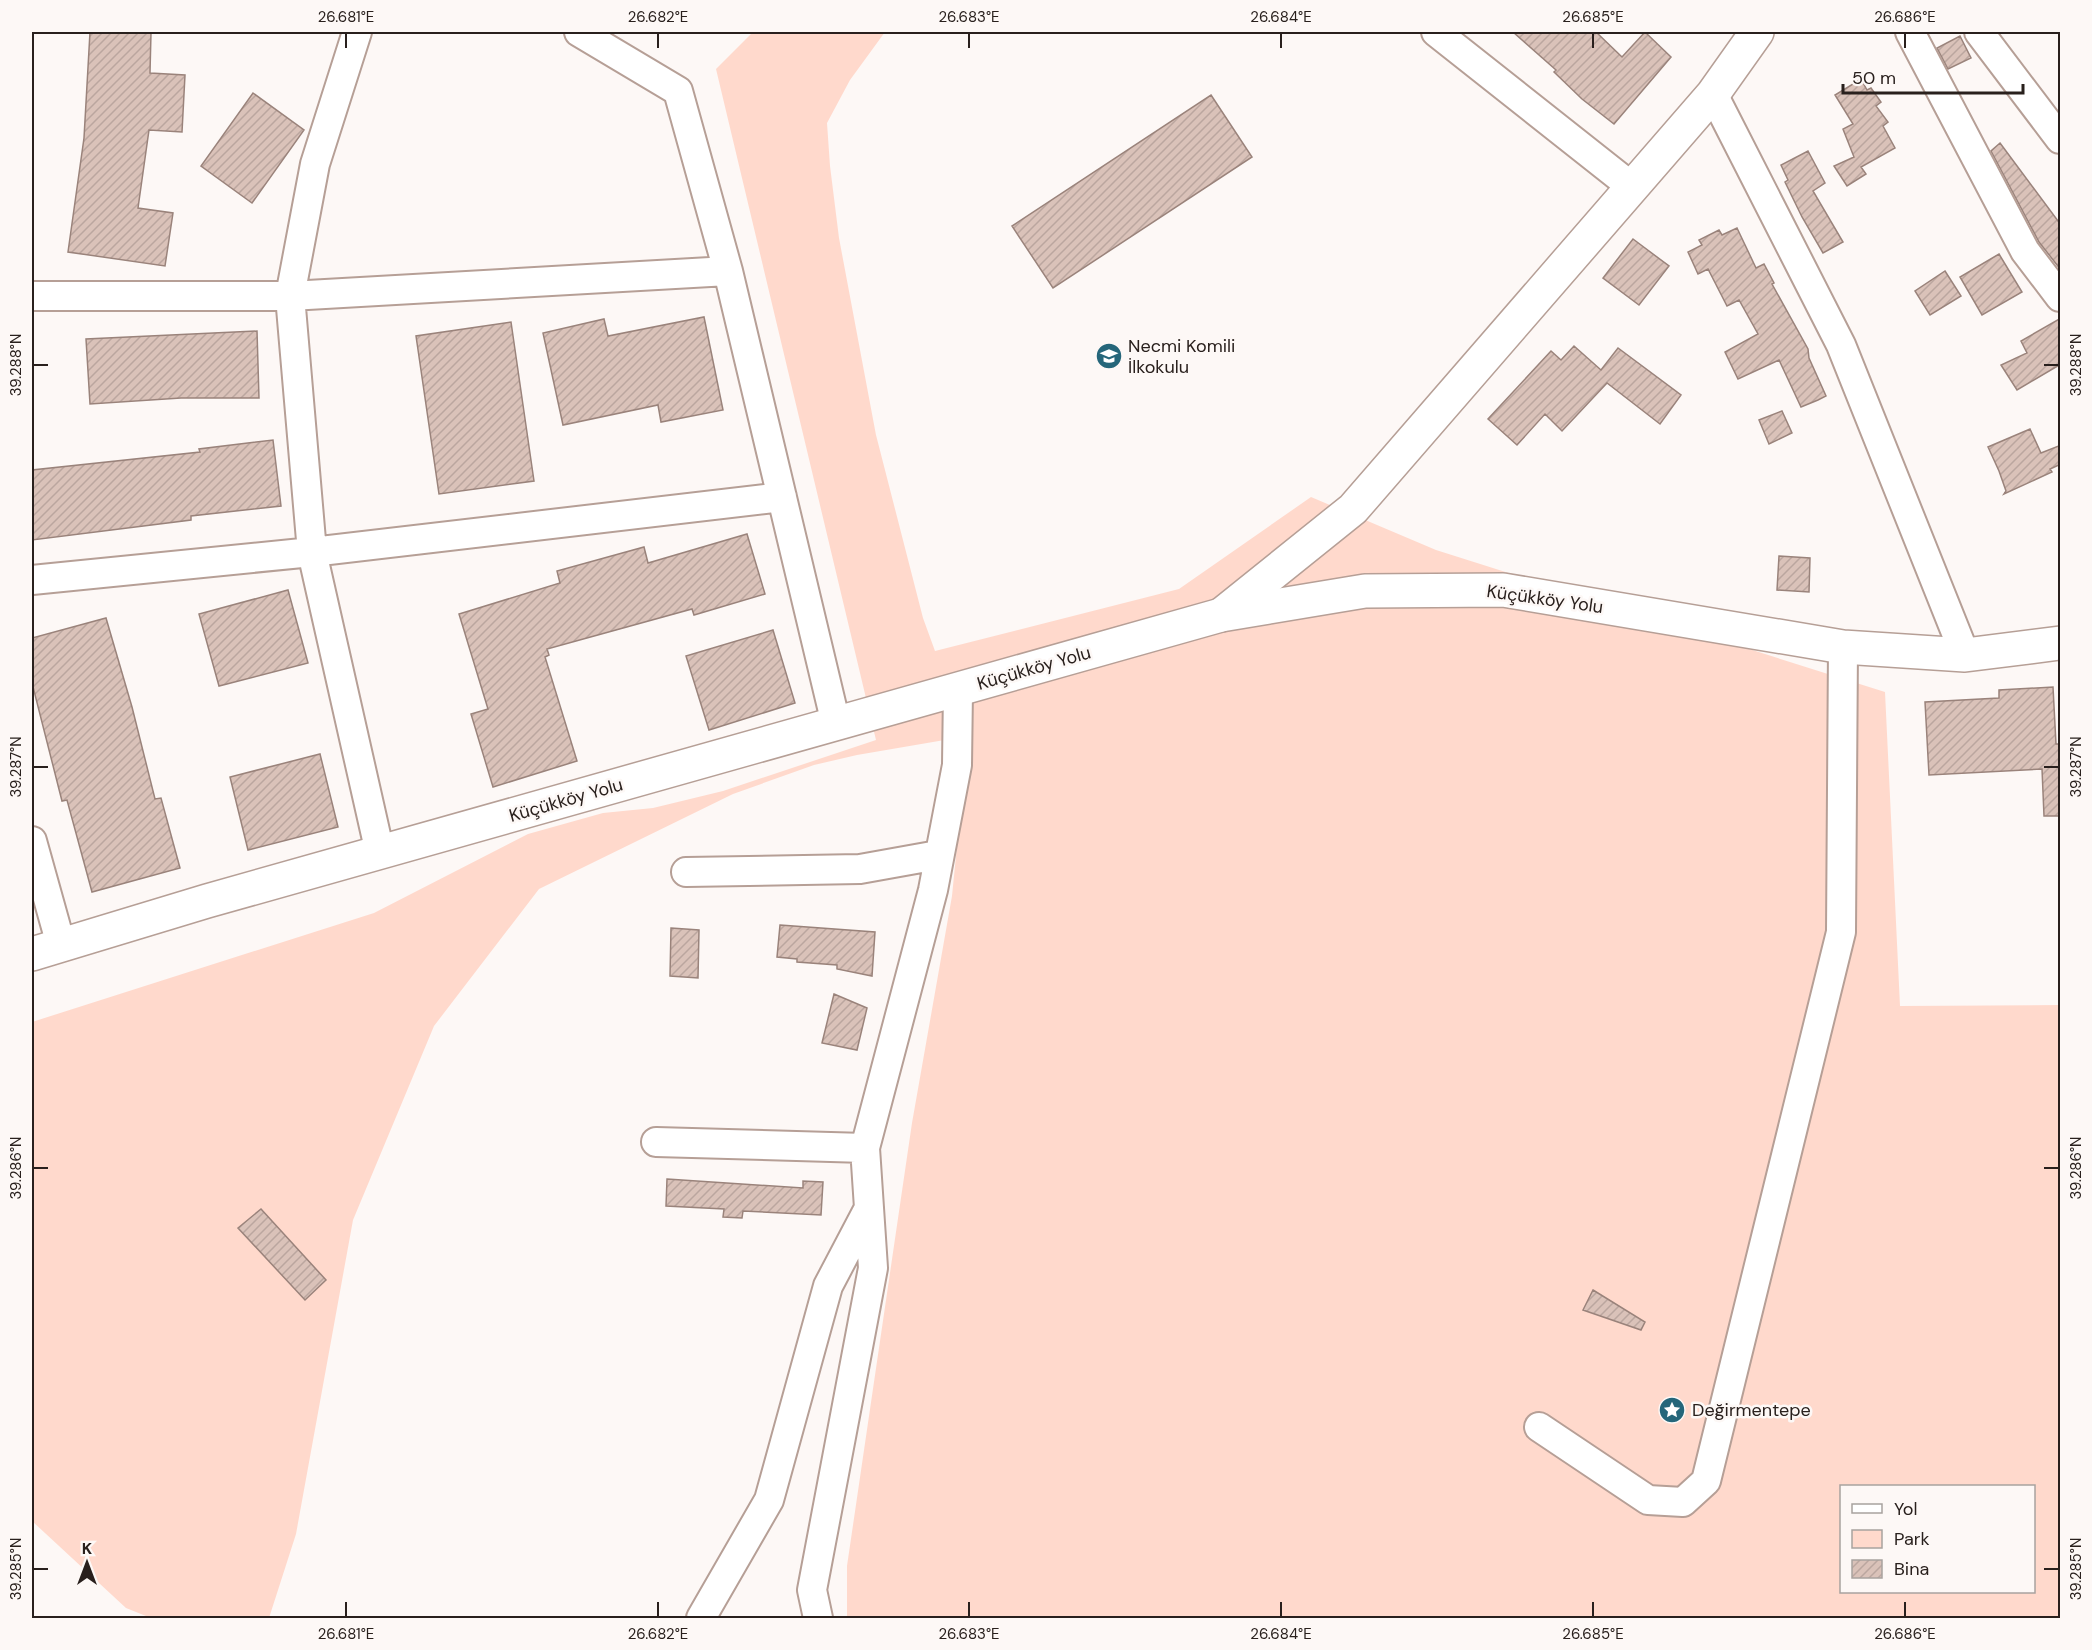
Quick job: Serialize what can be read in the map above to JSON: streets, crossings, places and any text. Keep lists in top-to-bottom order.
{
  "streets": {
    "main road": ["Küçükköy Yolu"]
  },
  "places": {
    "school or university": ["Necmi Komili İlkokulu"],
    "place": ["Değirmentepe"]
  },
  "legend": ["Yol", "Park", "Bina"],
  "scale_bar": "50 m",
  "north": "top",
  "coordinates": [
    "26.681°E",
    "26.682°E",
    "26.683°E",
    "26.684°E",
    "26.685°E",
    "26.686°E",
    "39.288°N",
    "39.287°N",
    "39.286°N",
    "39.285°N"
  ]
}
